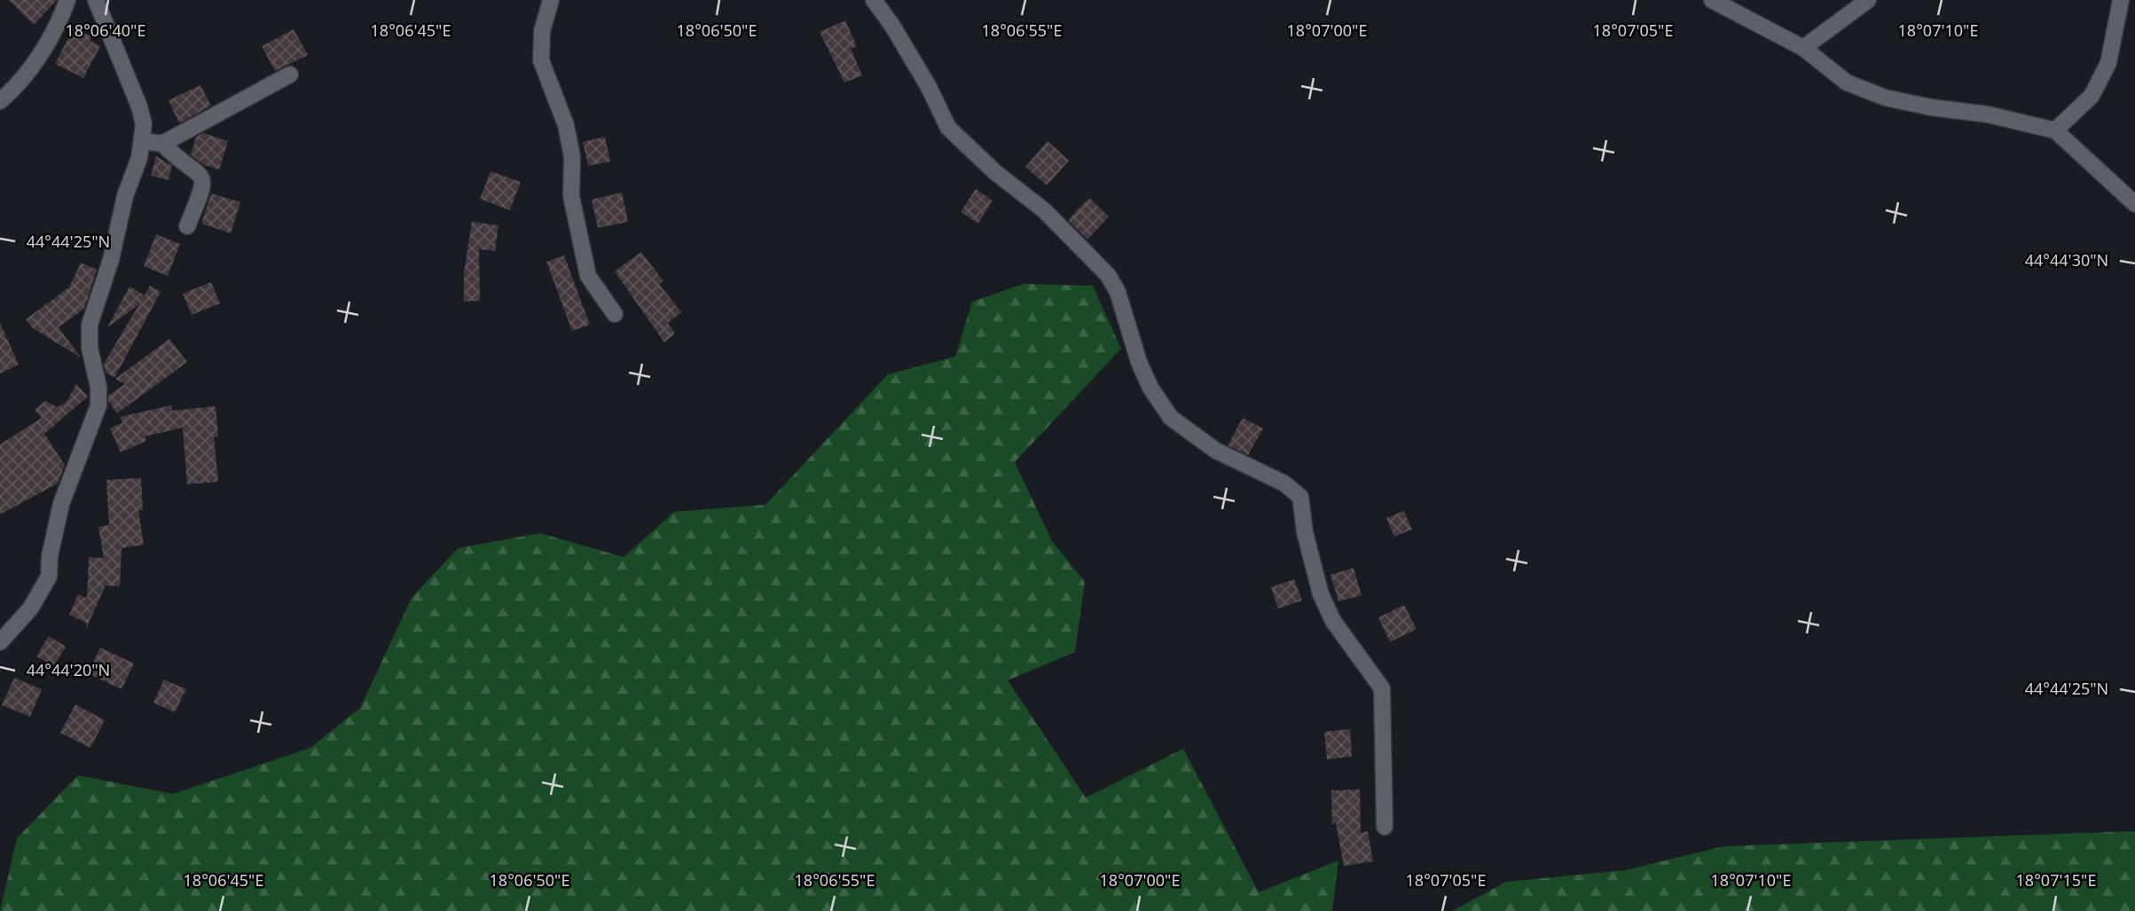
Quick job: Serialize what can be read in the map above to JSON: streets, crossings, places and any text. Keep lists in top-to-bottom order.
{
  "coordinates": [
    "18°06'40\"E",
    "18°06'45\"E",
    "18°06'50\"E",
    "18°06'55\"E",
    "18°07'00\"E",
    "18°07'05\"E",
    "18°07'10\"E",
    "44°44'25\"N",
    "44°44'30\"N",
    "44°44'20\"N",
    "18°07'15\"E"
  ]
}
